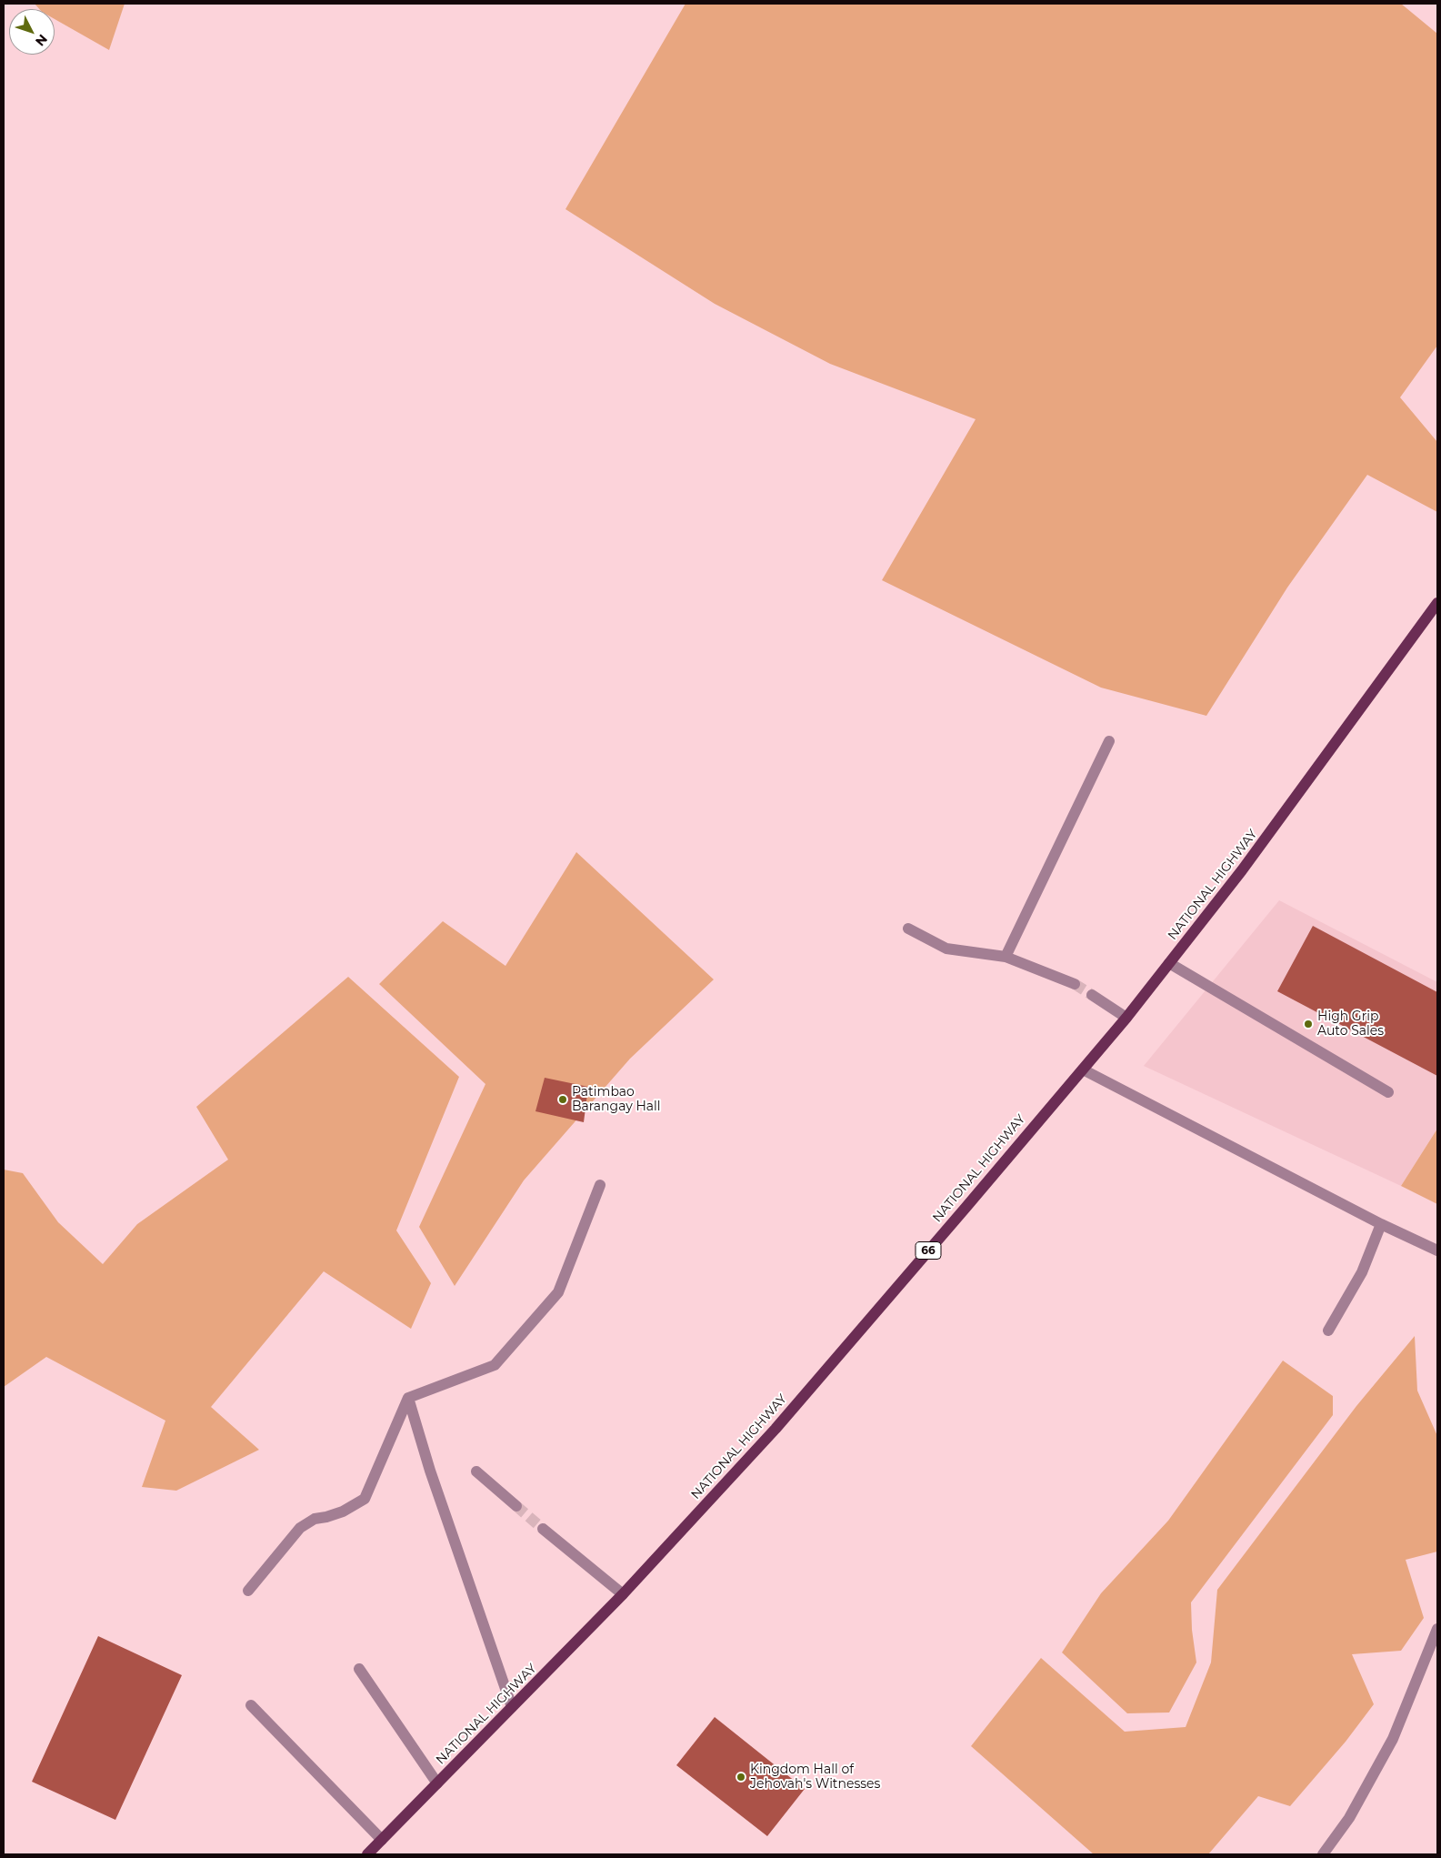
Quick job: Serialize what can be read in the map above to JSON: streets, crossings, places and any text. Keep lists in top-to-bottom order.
{
  "streets": {
    "main road": ["NATIONAL HIGHWAY", "66"]
  },
  "places": ["High Grip Auto Sales", "Patimbao Barangay Hall", "Kingdom Hall of Jehovah's Witnesses"],
  "north": "bottom right"
}
